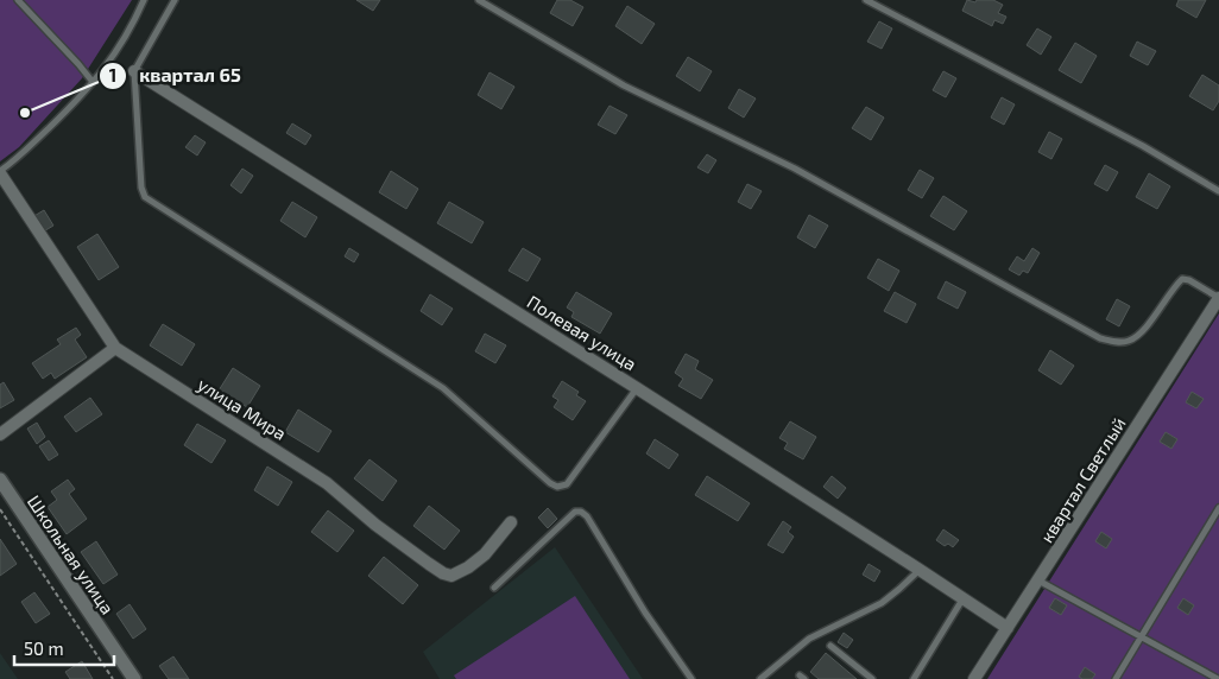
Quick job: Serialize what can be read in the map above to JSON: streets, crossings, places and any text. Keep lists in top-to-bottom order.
{
  "streets": {
    "street": [
      "Полевая улица",
      "улица Мира",
      "квартал Светлый",
      "Школьная улица"
    ]
  },
  "crossings": [
    ["Полевая улица", "квартал Светлый"]
  ],
  "places": ["квартал 65"],
  "scale_bar": "50 m"
}
